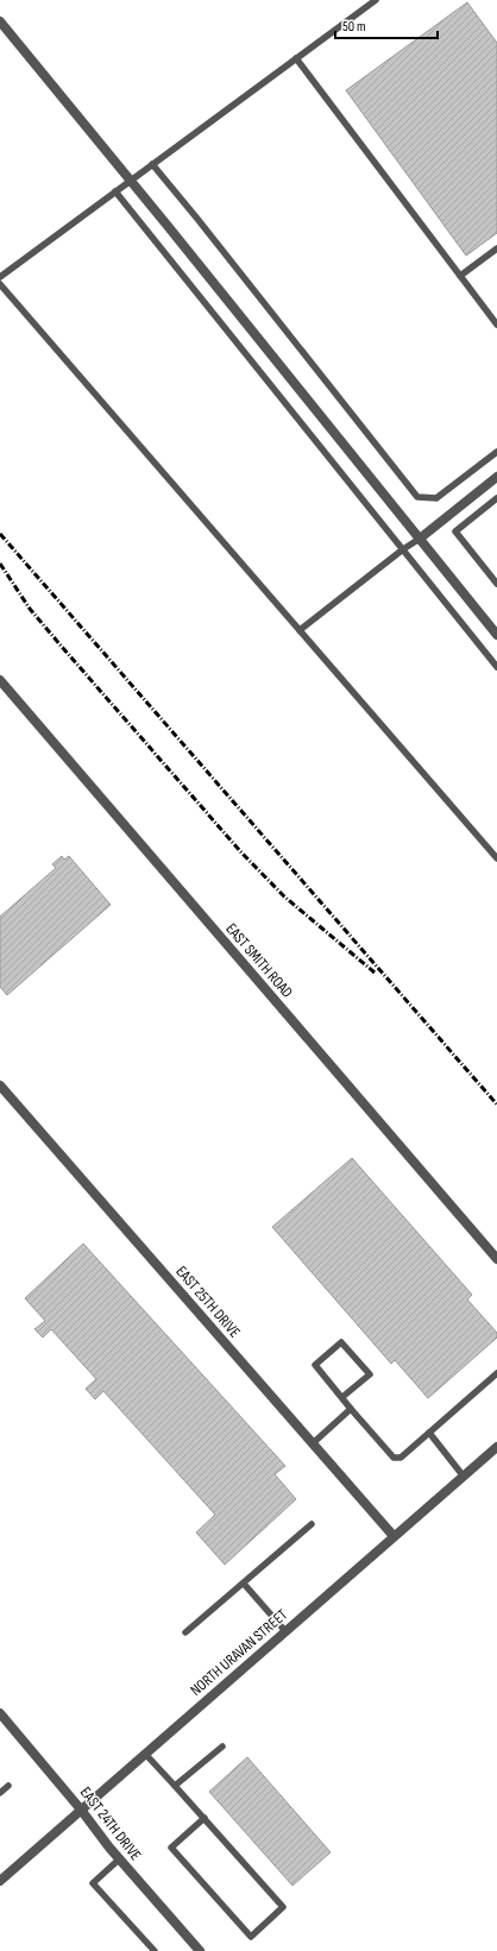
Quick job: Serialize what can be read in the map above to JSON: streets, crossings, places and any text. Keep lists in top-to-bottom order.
{
  "streets": {
    "street": [
      "EAST SMITH ROAD",
      "EAST 25TH DRIVE",
      "NORTH URAVAN STREET",
      "EAST 24TH DRIVE"
    ]
  },
  "crossings": [
    ["EAST 25TH DRIVE", "NORTH URAVAN STREET"],
    ["NORTH URAVAN STREET", "EAST 24TH DRIVE"]
  ],
  "scale_bar": "50 m"
}
